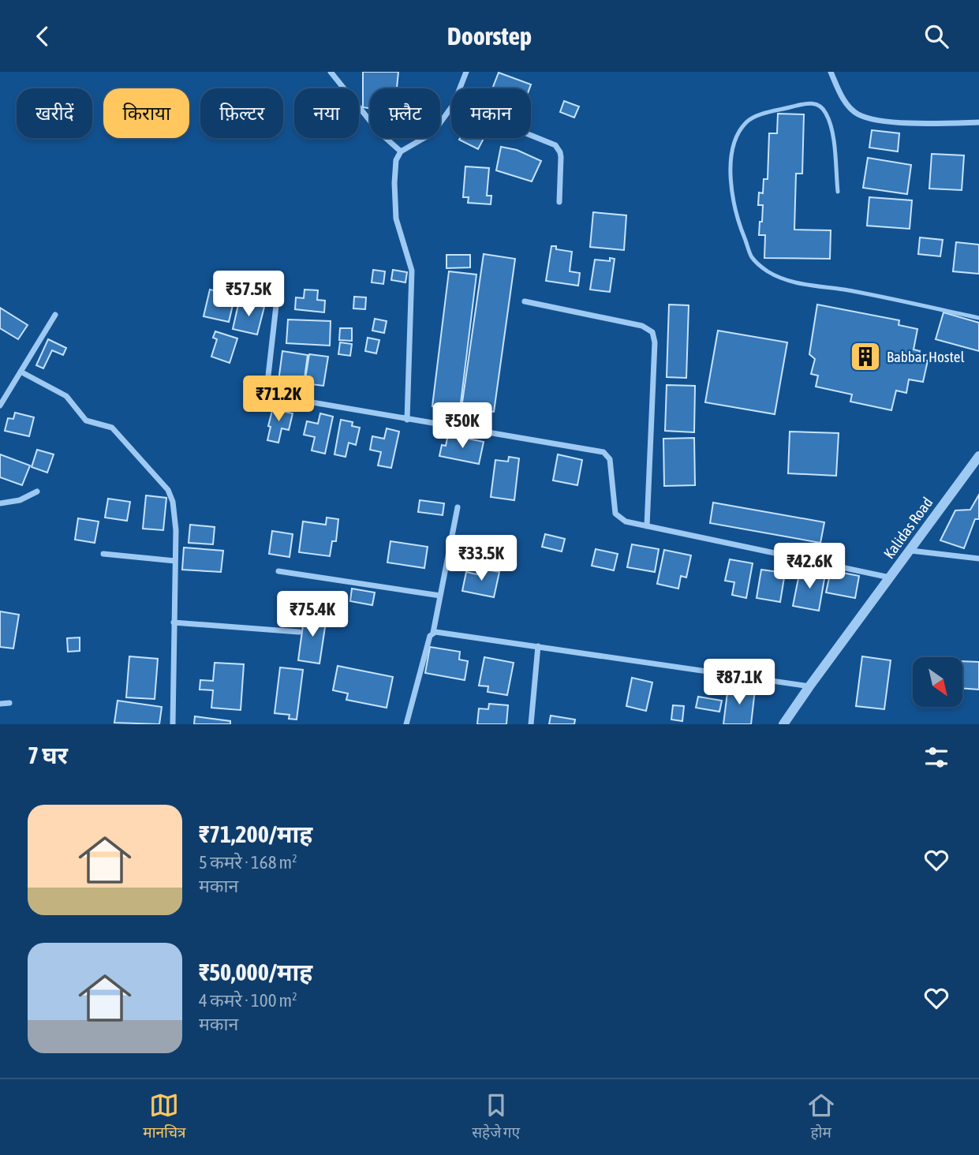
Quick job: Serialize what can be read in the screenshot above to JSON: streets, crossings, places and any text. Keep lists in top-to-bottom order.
{
  "streets": {
    "street": ["Kalidas Road"]
  },
  "places": {
    "building": ["Babbar Hostel"]
  },
  "north": "bottom right",
  "page": {
    "header": "Doorstep",
    "chip": [
      "खरीदें",
      "किराया",
      "फ़िल्टर",
      "नया",
      "फ़्लैट",
      "मकान"
    ],
    "price": [
      "₹57.5K",
      "₹71.2K",
      "₹50K",
      "₹33.5K",
      "₹42.6K",
      "₹75.4K",
      "₹87.1K"
    ],
    "heading": "7 घर",
    "list": [
      {
        "name": "₹71,200/माह",
        "note": "5 कमरे · 168 m² · मकान"
      },
      {
        "name": "₹50,000/माह",
        "note": "4 कमरे · 100 m² · मकान"
      }
    ],
    "tabs": ["मानचित्र", "सहेजे गए", "होम"]
  }
}
